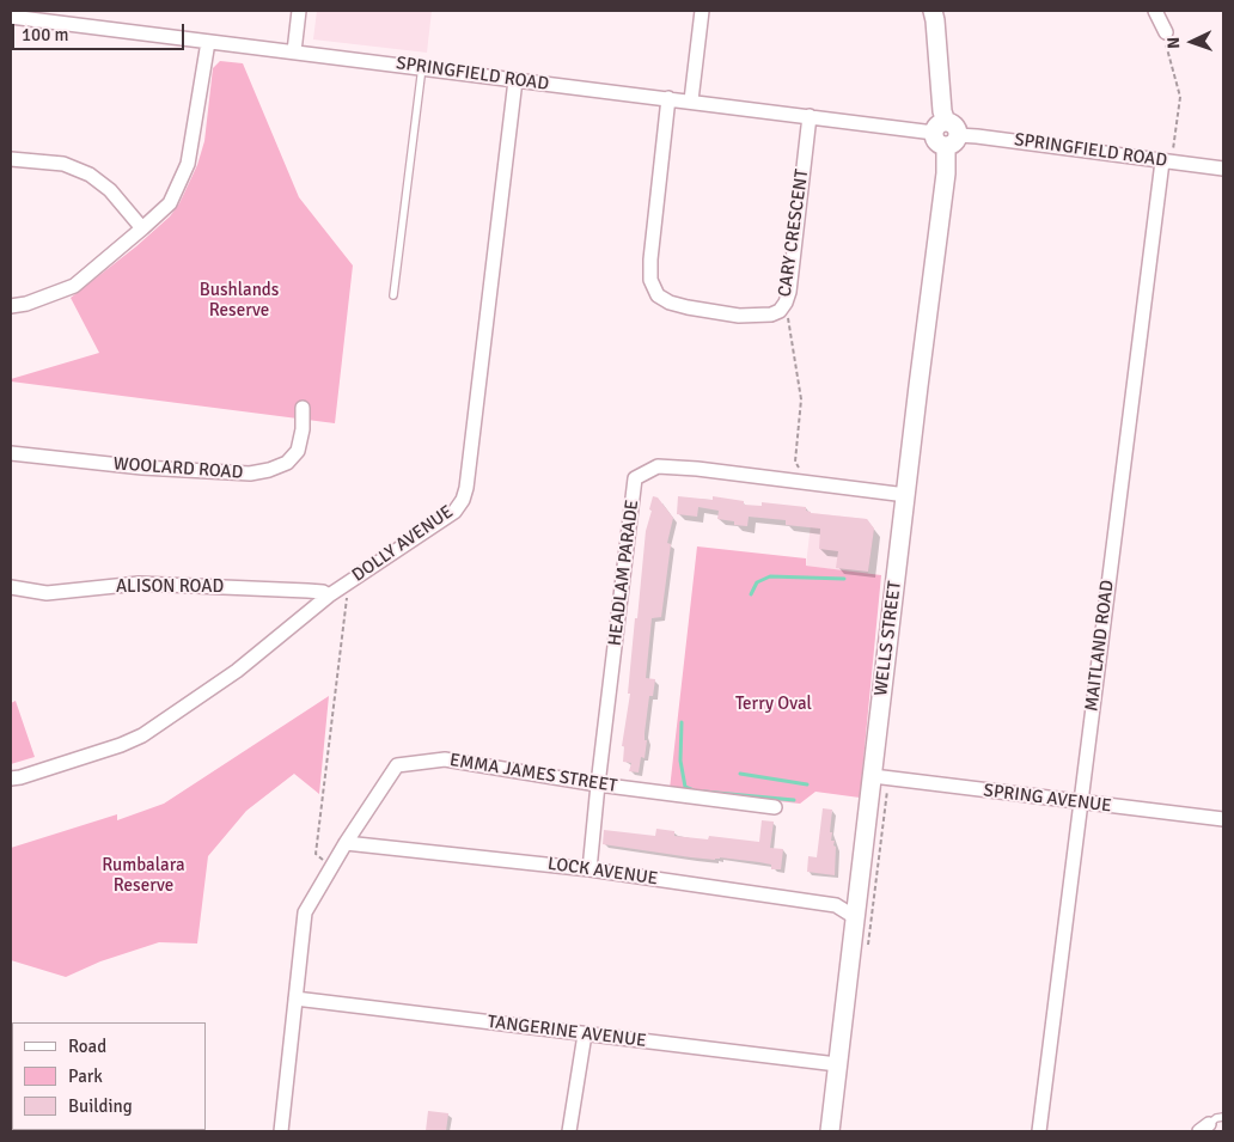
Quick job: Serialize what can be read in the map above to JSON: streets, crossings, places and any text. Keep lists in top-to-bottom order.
{
  "streets": {
    "street": [
      "SPRINGFIELD ROAD",
      "CARY CRESCENT",
      "WOOLARD ROAD",
      "DOLLY AVENUE",
      "HEADLAM PARADE",
      "ALISON ROAD",
      "WELLS STREET",
      "MAITLAND ROAD",
      "EMMA JAMES STREET",
      "SPRING AVENUE",
      "LOCK AVENUE",
      "TANGERINE AVENUE"
    ]
  },
  "crossings": [
    ["SPRINGFIELD ROAD", "CARY CRESCENT"],
    ["SPRINGFIELD ROAD", "DOLLY AVENUE"],
    ["SPRINGFIELD ROAD", "WELLS STREET"],
    ["SPRINGFIELD ROAD", "MAITLAND ROAD"],
    ["DOLLY AVENUE", "ALISON ROAD"],
    ["HEADLAM PARADE", "WELLS STREET"],
    ["HEADLAM PARADE", "EMMA JAMES STREET"],
    ["HEADLAM PARADE", "LOCK AVENUE"],
    ["WELLS STREET", "SPRING AVENUE"],
    ["WELLS STREET", "LOCK AVENUE"],
    ["WELLS STREET", "TANGERINE AVENUE"],
    ["MAITLAND ROAD", "SPRING AVENUE"],
    ["EMMA JAMES STREET", "LOCK AVENUE"],
    ["EMMA JAMES STREET", "TANGERINE AVENUE"]
  ],
  "parks": ["Bushlands Reserve", "Terry Oval", "Rumbalara Reserve"],
  "legend": ["Road", "Park", "Building"],
  "scale_bar": "100 m",
  "north": "left"
}
